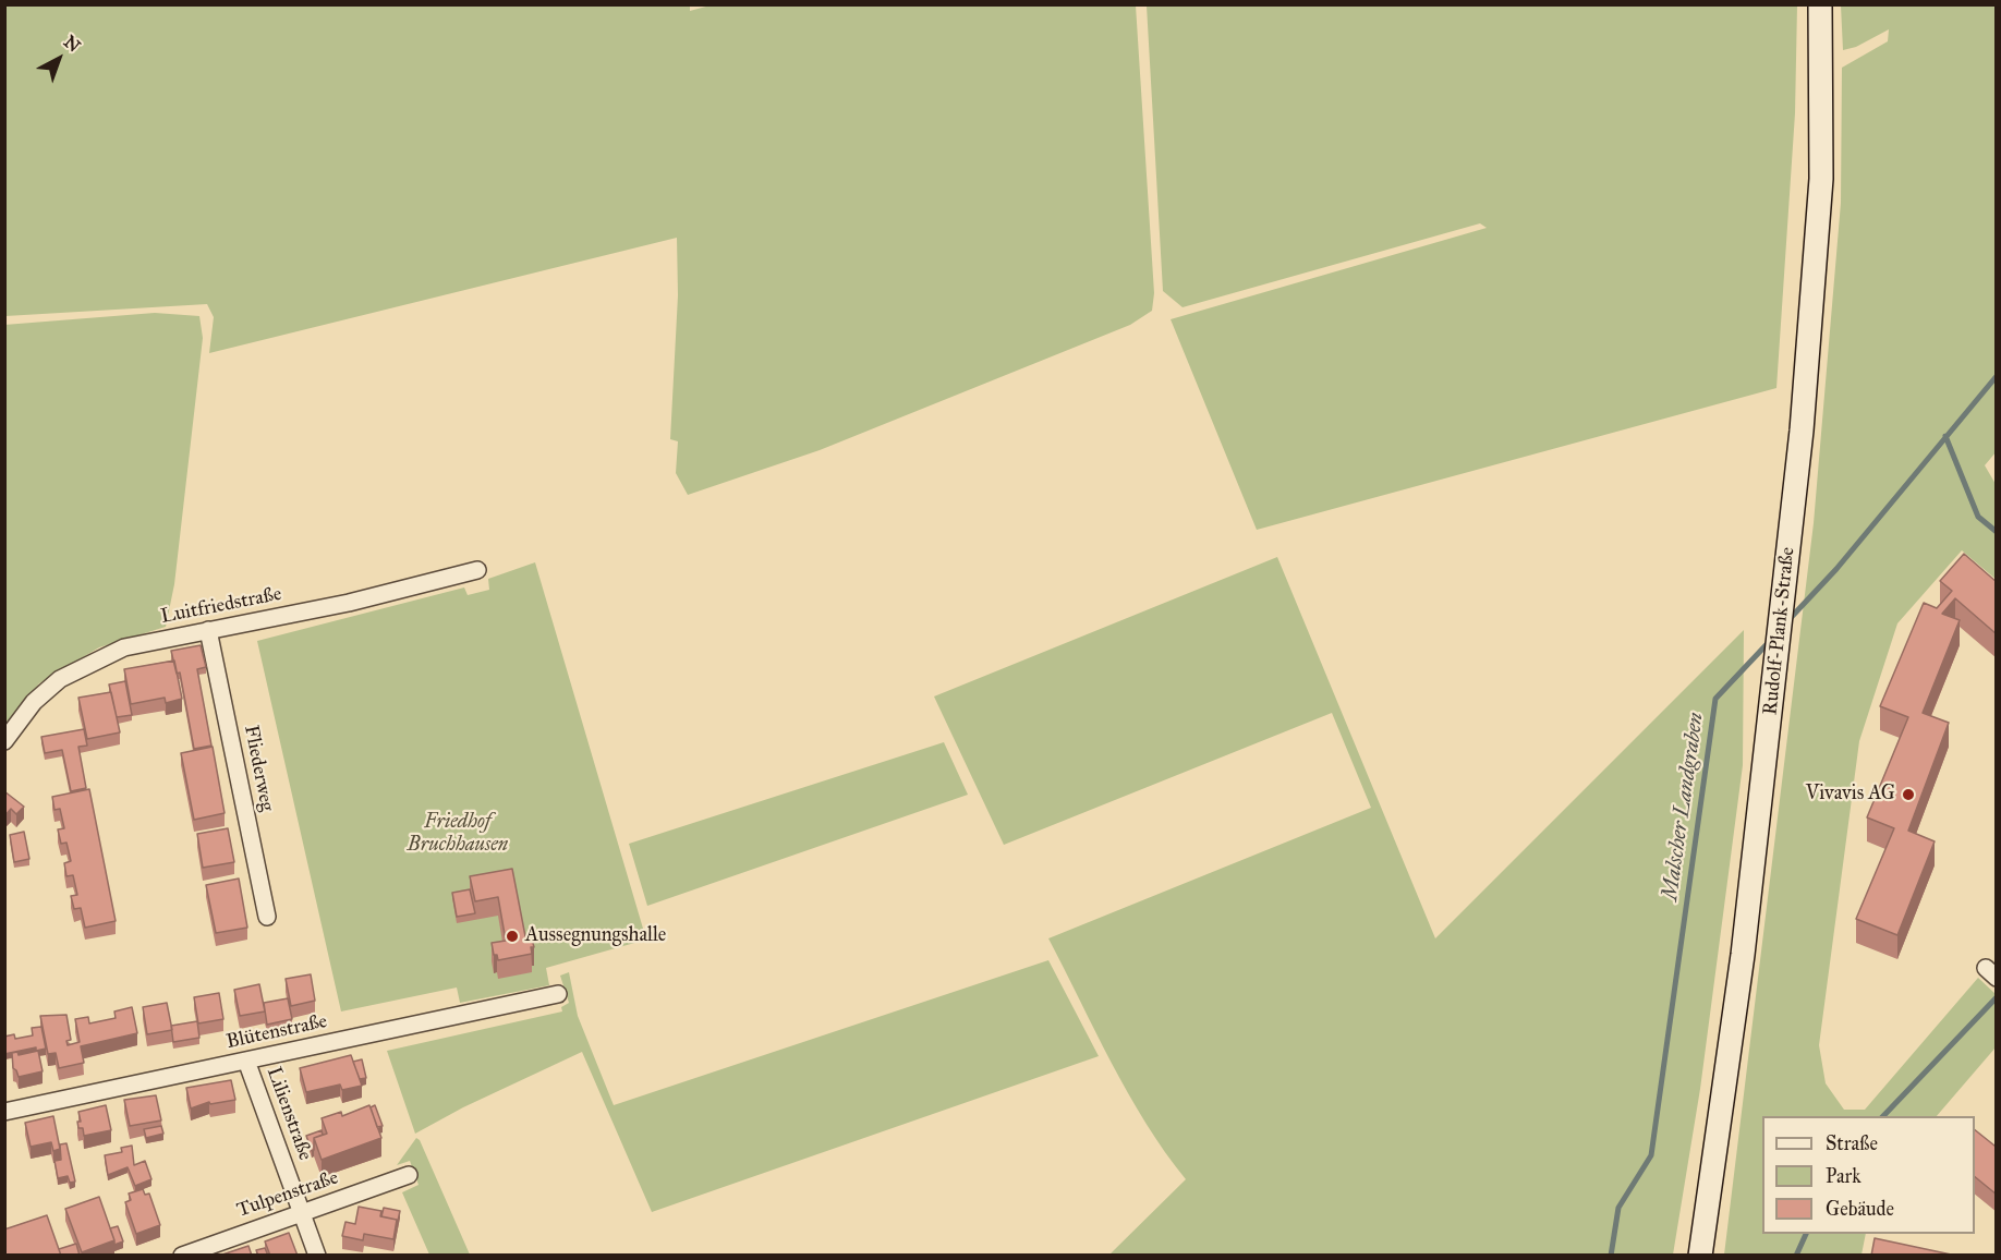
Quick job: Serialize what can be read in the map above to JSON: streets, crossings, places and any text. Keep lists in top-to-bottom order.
{
  "streets": {
    "main road": ["Rudolf-Plank-Straße"],
    "street": [
      "Luitfriedstraße",
      "Fliederweg",
      "Blütenstraße",
      "Lilienstraße",
      "Tulpenstraße"
    ]
  },
  "crossings": [
    ["Luitfriedstraße", "Fliederweg"],
    ["Blütenstraße", "Lilienstraße"],
    ["Lilienstraße", "Tulpenstraße"]
  ],
  "water": ["Malscher Landgraben"],
  "parks": ["Friedhof Bruchhausen"],
  "places": ["Vivavis AG", "Aussegnungshalle"],
  "legend": ["Straße", "Park", "Gebäude"],
  "north": "top right"
}
